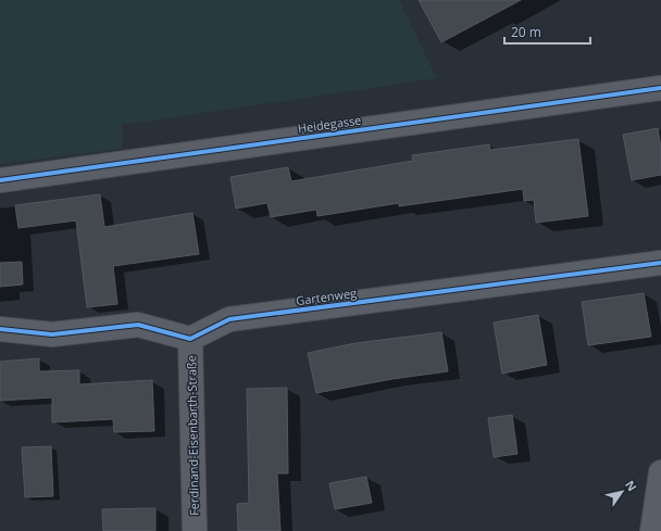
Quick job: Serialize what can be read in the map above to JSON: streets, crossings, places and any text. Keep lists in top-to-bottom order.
{
  "streets": {
    "street": ["Heidegasse", "Gartenweg", "Ferdinand-Eisenbarth-Straße"]
  },
  "crossings": [
    ["Gartenweg", "Ferdinand-Eisenbarth-Straße"]
  ],
  "scale_bar": "20 m",
  "north": "top right"
}
